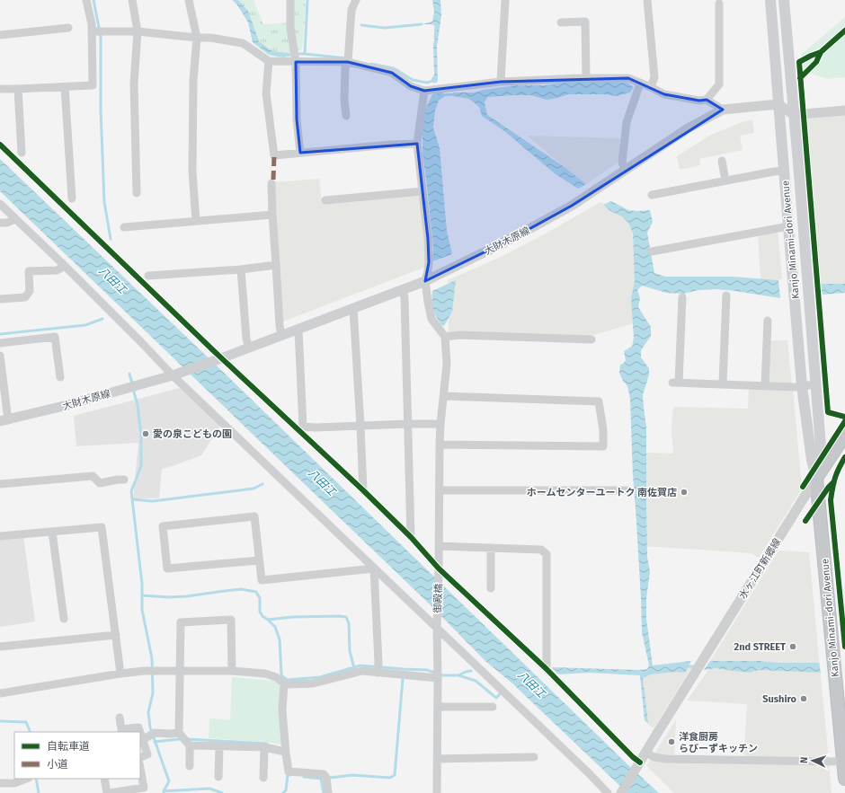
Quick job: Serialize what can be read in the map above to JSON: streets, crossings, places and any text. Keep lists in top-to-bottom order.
{
  "streets": {
    "highway": ["Kanjo Minami-dori Avenue"],
    "street": ["大財木原線", "水ヶ江町新郷線", "御殿橋"]
  },
  "crossings": [
    ["Kanjo Minami-dori Avenue", "大財木原線"],
    ["Kanjo Minami-dori Avenue", "水ヶ江町新郷線"]
  ],
  "water": ["八田江"],
  "places": [
    "愛の泉こどもの園",
    "ホームセンターユートク 南佐賀店",
    "2nd STREET",
    "Sushiro",
    "洋食厨房 らびーずキッチン"
  ],
  "legend": ["自転車道", "小道"],
  "north": "left"
}
